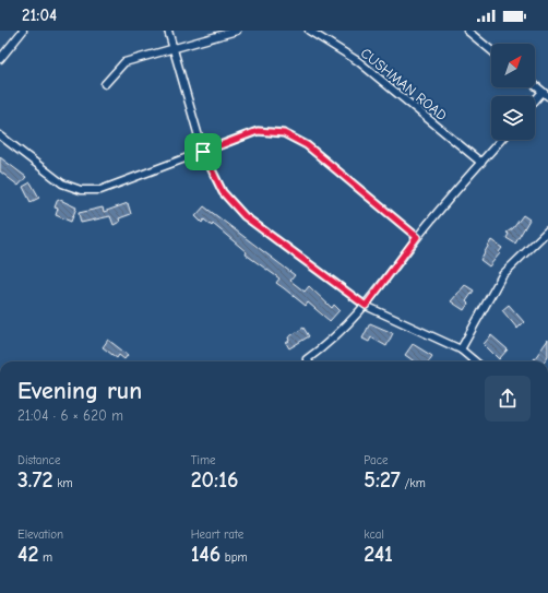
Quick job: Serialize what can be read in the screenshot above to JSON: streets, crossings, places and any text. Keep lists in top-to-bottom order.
{
  "streets": {
    "street": ["CUSHMAN ROAD"]
  },
  "north": "top right",
  "page": {
    "status": "21:04",
    "heading": ["Evening run", "21:04 · 6 × 620 m"],
    "stats": [
      ["Distance", "3.72 km"],
      ["Time", "20:16"],
      ["Pace", "5:27 /km"],
      ["Elevation", "42 m"],
      ["Heart rate", "146 bpm"],
      ["kcal", "241"]
    ]
  }
}
